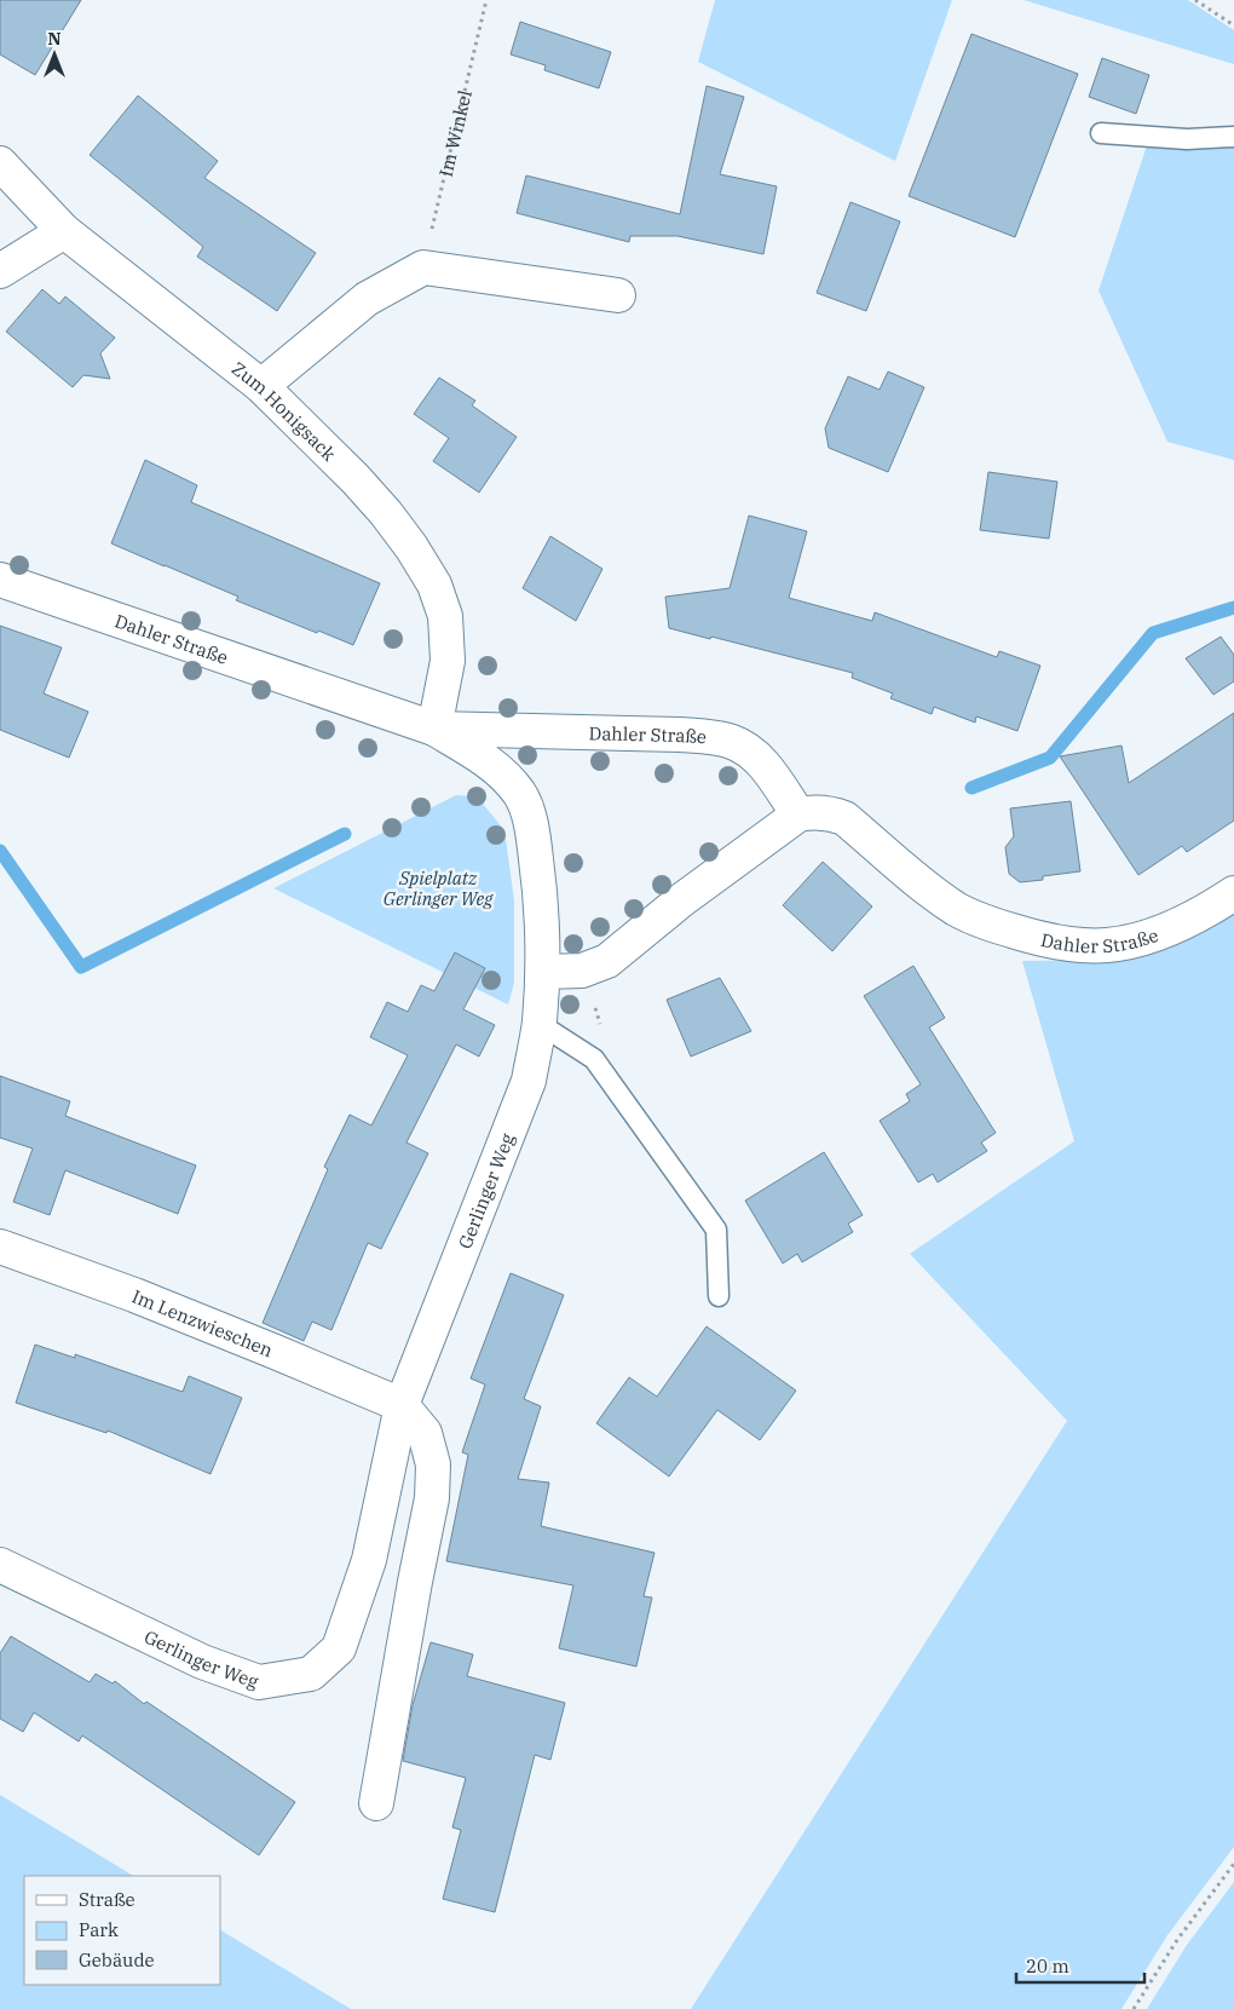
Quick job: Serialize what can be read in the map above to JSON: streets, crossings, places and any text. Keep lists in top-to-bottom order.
{
  "streets": {
    "street": [
      "Zum Honigsack",
      "Dahler Straße",
      "Gerlinger Weg",
      "Im Lenzwieschen"
    ],
    "path": ["Im Winkel"]
  },
  "crossings": [
    ["Zum Honigsack", "Dahler Straße"],
    ["Zum Honigsack", "Gerlinger Weg"],
    ["Dahler Straße", "Gerlinger Weg"],
    ["Gerlinger Weg", "Im Lenzwieschen"]
  ],
  "parks": ["Spielplatz Gerlinger Weg"],
  "legend": ["Straße", "Park", "Gebäude"],
  "scale_bar": "20 m",
  "north": "top"
}
